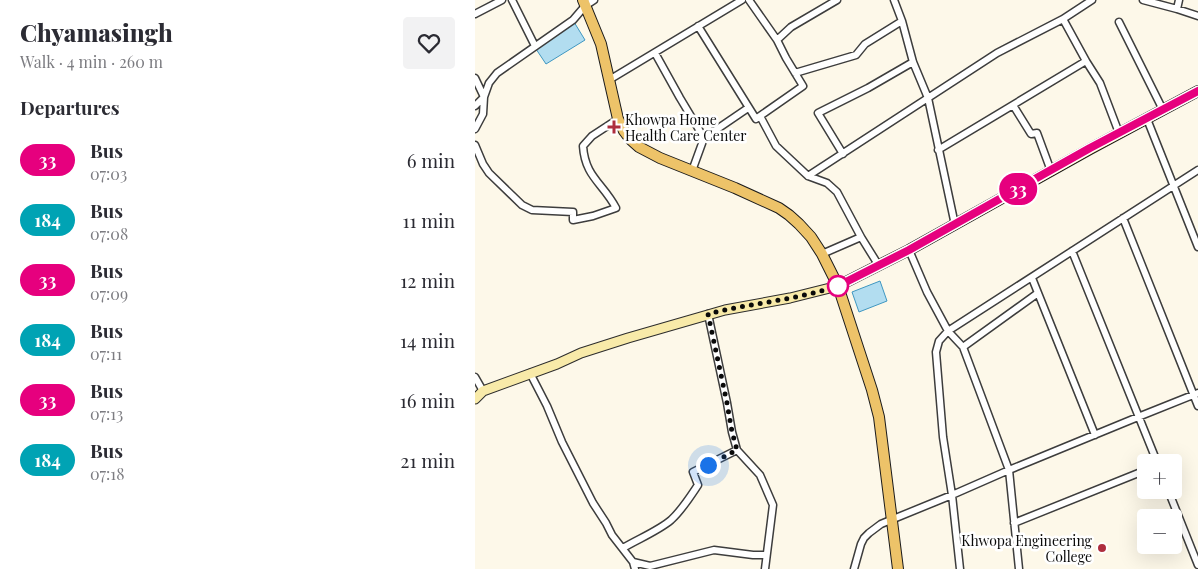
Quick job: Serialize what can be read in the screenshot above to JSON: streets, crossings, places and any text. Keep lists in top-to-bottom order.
{
  "places": {
    "health": ["Khowpa Home Health Care Center"],
    "other": ["Khwopa Engineering College"]
  },
  "lines": ["bus line 33"],
  "page": {
    "heading": [
      ["Chyamasingh", "Walk · 4 min · 260 m"],
      "Departures"
    ],
    "on_map": "33",
    "list": [
      {
        "mark": "33",
        "name": "Bus",
        "note": "07:03",
        "value": "6 min"
      },
      {
        "mark": "184",
        "name": "Bus",
        "note": "07:08",
        "value": "11 min"
      },
      {
        "mark": "33",
        "name": "Bus",
        "note": "07:09",
        "value": "12 min"
      },
      {
        "mark": "184",
        "name": "Bus",
        "note": "07:11",
        "value": "14 min"
      },
      {
        "mark": "33",
        "name": "Bus",
        "note": "07:13",
        "value": "16 min"
      },
      {
        "mark": "184",
        "name": "Bus",
        "note": "07:18",
        "value": "21 min"
      }
    ],
    "map_buttons": ["+", "−"]
  }
}
